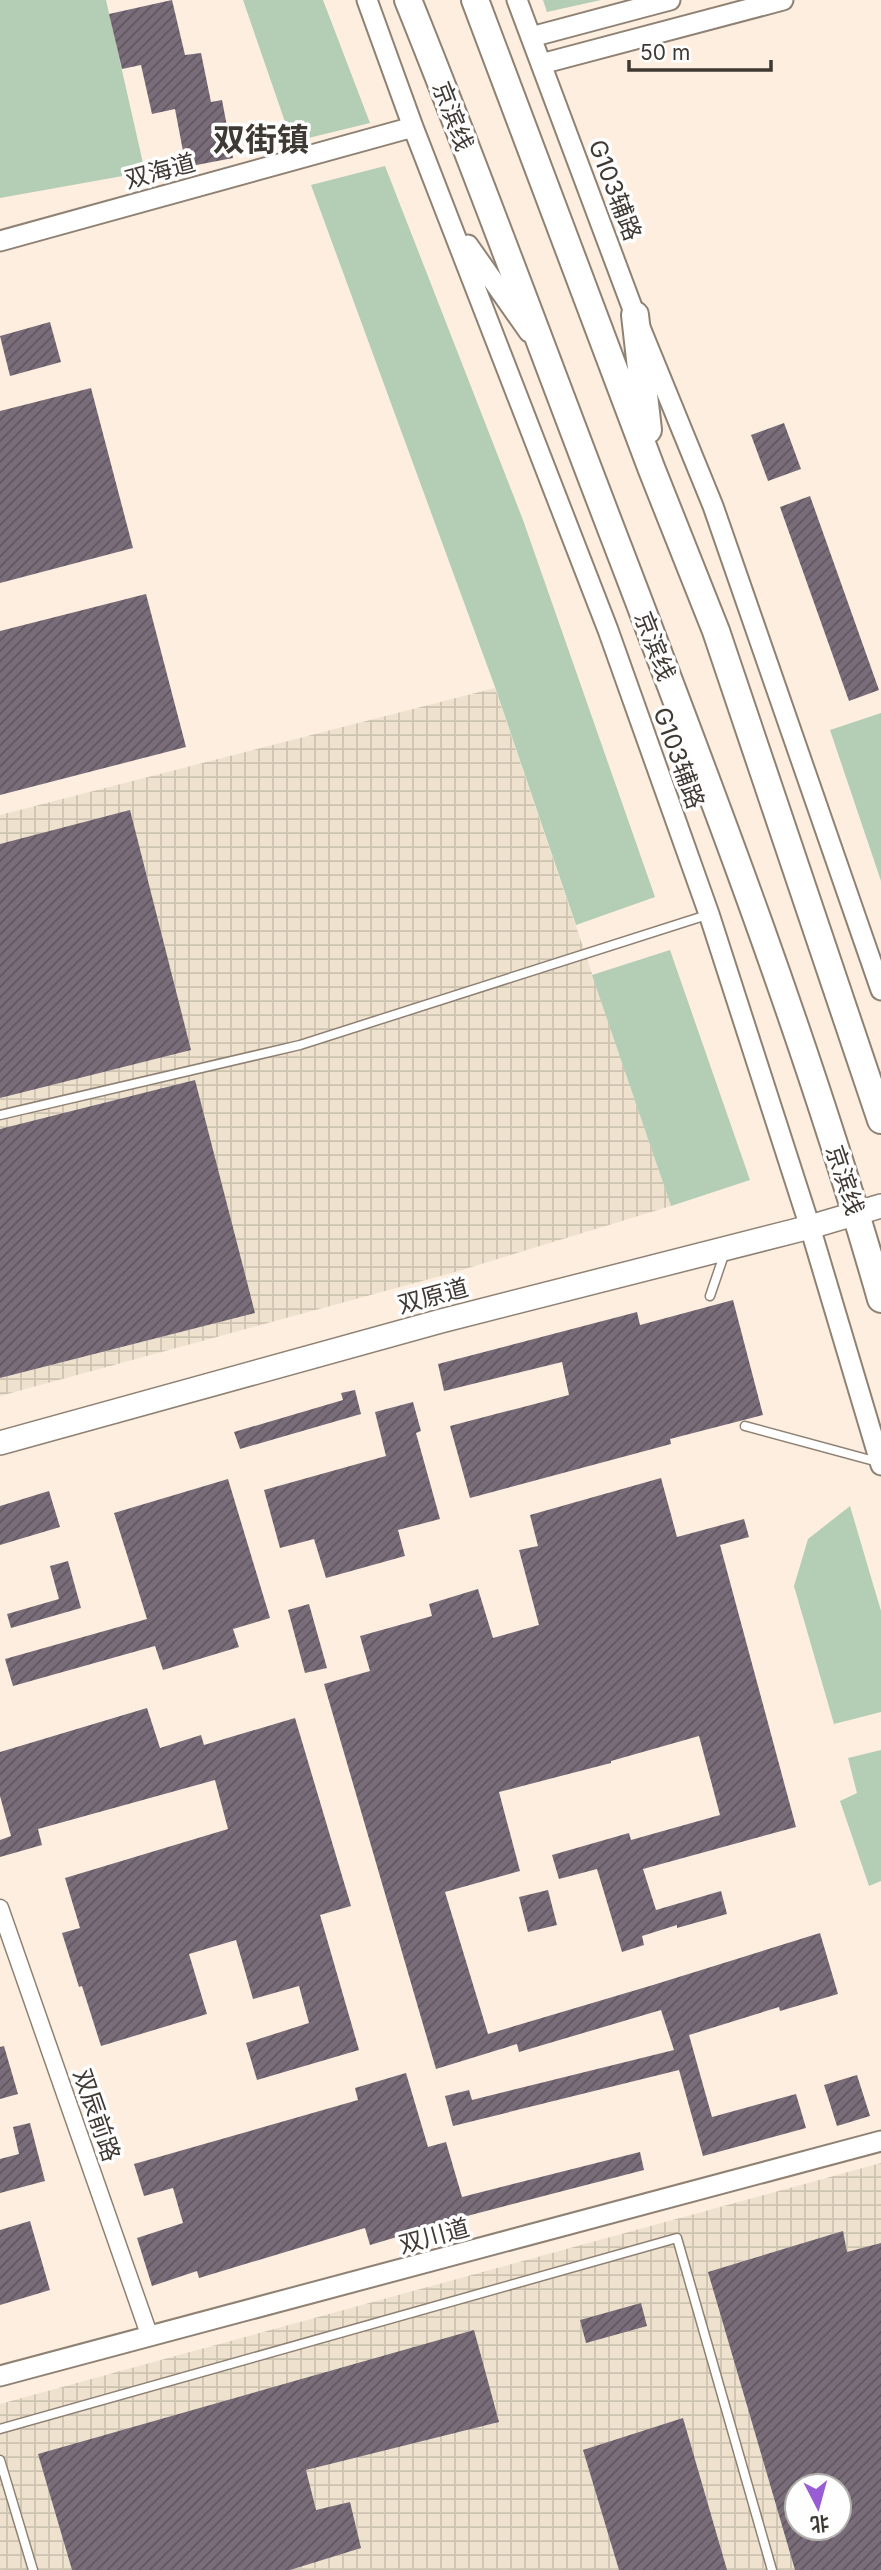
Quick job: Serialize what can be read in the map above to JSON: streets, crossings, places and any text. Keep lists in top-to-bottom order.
{
  "streets": {
    "highway": ["京滨线"],
    "main road": ["双原道"],
    "street": [
      "双海道",
      "G103辅路",
      "双辰前路",
      "双川道"
    ]
  },
  "crossings": [
    ["京滨线", "双原道"],
    ["双海道", "G103辅路"],
    ["G103辅路", "双原道"],
    ["双辰前路", "双川道"]
  ],
  "districts": ["双街镇"],
  "scale_bar": "50 m",
  "north": "bottom"
}
